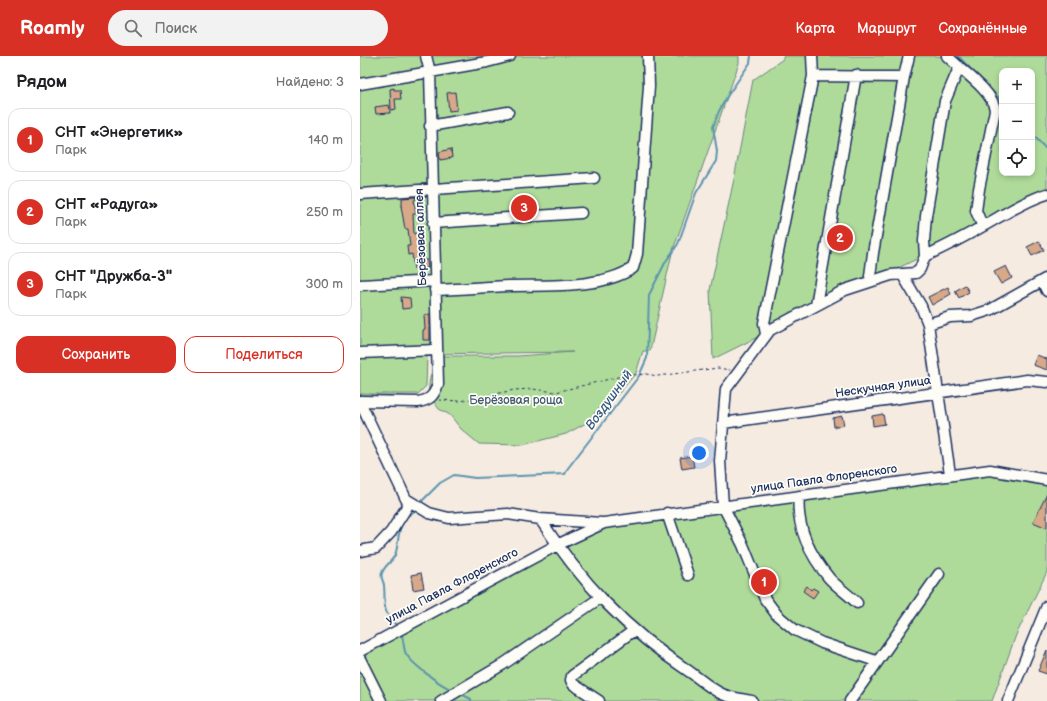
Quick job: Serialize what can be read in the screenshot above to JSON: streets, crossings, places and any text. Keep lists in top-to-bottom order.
{
  "streets": {
    "street": ["Берёзовая аллея", "Нескучная улица", "улица Павла Флоренского"]
  },
  "water": ["Воздушный"],
  "parks": ["Берёзовая роща"],
  "page": {
    "header": "Roamly",
    "search": "Поиск",
    "nav": ["Карта", "Маршрут", "Сохранённые"],
    "heading": ["Рядом", "Найдено: 3"],
    "map_buttons": ["+", "−"],
    "list": [
      {
        "mark": "1",
        "name": "СНТ «Энергетик»",
        "note": "Парк",
        "value": "140 m"
      },
      {
        "mark": "2",
        "name": "СНТ «Радуга»",
        "note": "Парк",
        "value": "250 m"
      },
      {
        "mark": "3",
        "name": "СНТ \"Дружба-3\"",
        "note": "Парк",
        "value": "300 m"
      }
    ],
    "pins": ["3", "2", "1"],
    "buttons": ["Сохранить", "Поделиться"]
  }
}
